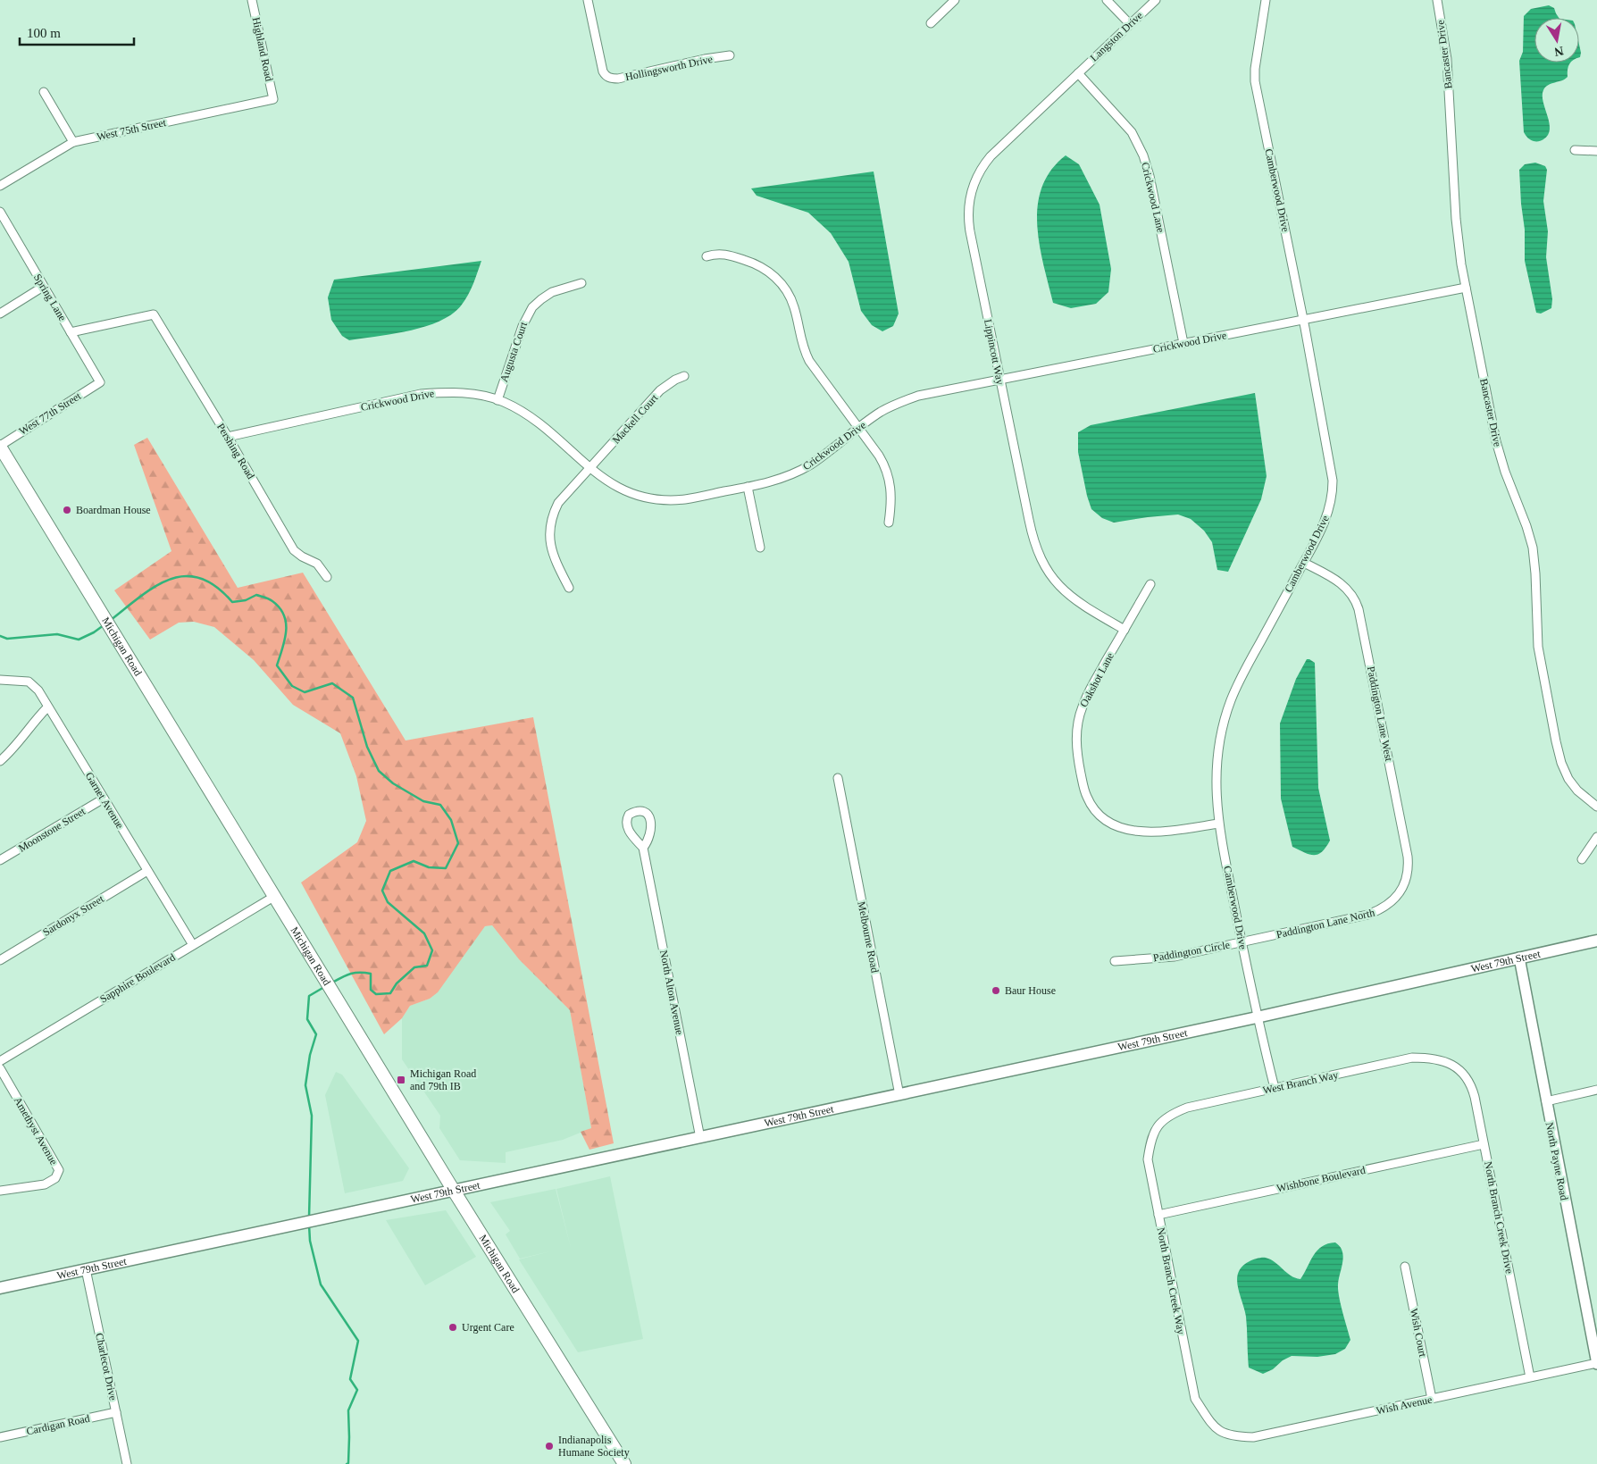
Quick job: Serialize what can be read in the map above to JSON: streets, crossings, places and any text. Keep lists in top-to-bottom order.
{
  "streets": {
    "main road": ["Michigan Road", "West 79th Street"],
    "street": [
      "Langston Drive",
      "Highland Road",
      "Bancaster Drive",
      "Hollingsworth Drive",
      "West 75th Street",
      "Camberwood Drive",
      "Crickwood Lane",
      "Spring Lane",
      "Crickwood Drive",
      "Augusta Court",
      "Lippincott Way",
      "West 77th Street",
      "Mackell Court",
      "Pershing Road",
      "Oakshot Lane",
      "Paddington Lane West",
      "Garnet Avenue",
      "Moonstone Street",
      "Sardonyx Street",
      "Paddington Lane North",
      "Melbourne Road",
      "Paddington Circle",
      "Sapphire Boulevard",
      "North Alton Avenue",
      "West Branch Way",
      "Amethyst Avenue",
      "North Payne Road",
      "Wishbone Boulevard",
      "North Branch Creek Drive",
      "North Branch Creek Way",
      "Wish Court",
      "Charlecot Drive",
      "Wish Avenue",
      "Cardigan Road"
    ]
  },
  "crossings": [
    ["Langston Drive", "Crickwood Lane"],
    ["Langston Drive", "Lippincott Way"],
    ["Highland Road", "West 75th Street"],
    ["Bancaster Drive", "Crickwood Drive"],
    ["Camberwood Drive", "Crickwood Drive"],
    ["Camberwood Drive", "Oakshot Lane"],
    ["Camberwood Drive", "Paddington Lane West"],
    ["Camberwood Drive", "Paddington Lane North"],
    ["Camberwood Drive", "Paddington Circle"],
    ["Camberwood Drive", "West 79th Street"],
    ["Camberwood Drive", "West Branch Way"],
    ["Crickwood Lane", "Crickwood Drive"],
    ["Crickwood Lane", "Lippincott Way"],
    ["Spring Lane", "West 77th Street"],
    ["Spring Lane", "Pershing Road"],
    ["Crickwood Drive", "Augusta Court"],
    ["Crickwood Drive", "Lippincott Way"],
    ["Crickwood Drive", "Mackell Court"],
    ["Crickwood Drive", "Pershing Road"],
    ["Lippincott Way", "Oakshot Lane"],
    ["West 77th Street", "Michigan Road"],
    ["Michigan Road", "West 79th Street"],
    ["Michigan Road", "Sapphire Boulevard"],
    ["Paddington Lane West", "Paddington Lane North"],
    ["Garnet Avenue", "Moonstone Street"],
    ["Garnet Avenue", "Sardonyx Street"],
    ["Garnet Avenue", "Sapphire Boulevard"],
    ["Paddington Lane North", "Paddington Circle"],
    ["Melbourne Road", "West 79th Street"],
    ["West 79th Street", "North Alton Avenue"],
    ["West 79th Street", "North Payne Road"],
    ["West 79th Street", "Charlecot Drive"],
    ["West Branch Way", "North Branch Creek Drive"],
    ["West Branch Way", "North Branch Creek Way"],
    ["North Payne Road", "Wish Avenue"],
    ["Wishbone Boulevard", "North Branch Creek Drive"],
    ["Wishbone Boulevard", "North Branch Creek Way"],
    ["North Branch Creek Drive", "Wish Avenue"],
    ["North Branch Creek Way", "Wish Avenue"],
    ["Wish Court", "Wish Avenue"],
    ["Charlecot Drive", "Cardigan Road"]
  ],
  "places": {
    "other": [
      "Boardman House",
      "Baur House",
      "Urgent Care",
      "Indianapolis Humane Society"
    ],
    "transit": ["Michigan Road and 79th IB"]
  },
  "scale_bar": "100 m",
  "north": "bottom"
}
